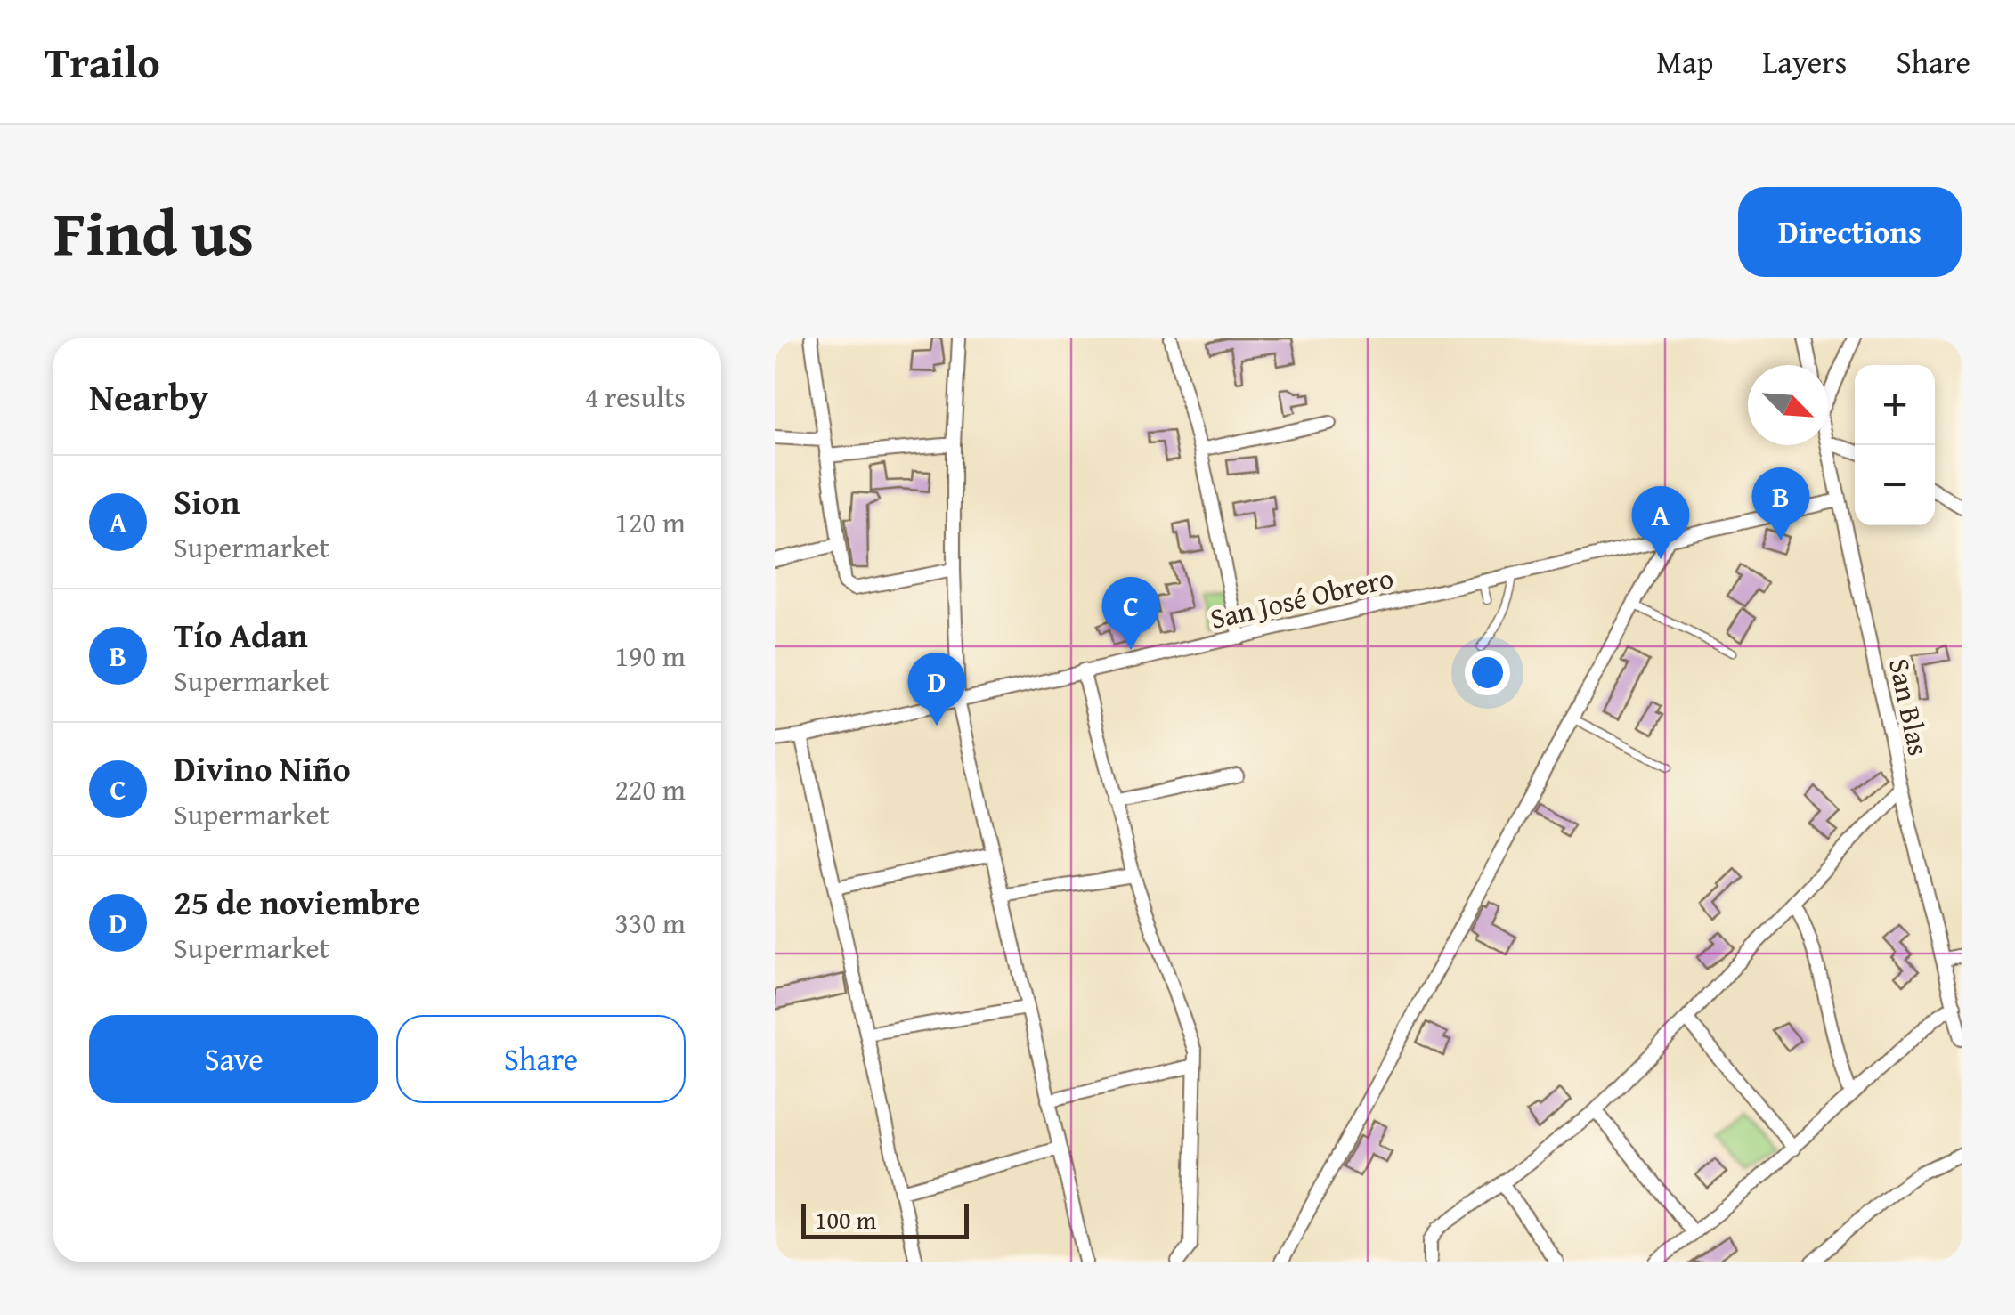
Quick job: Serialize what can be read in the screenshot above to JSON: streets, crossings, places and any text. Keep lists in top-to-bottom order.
{
  "streets": {
    "street": ["San José Obrero", "San Blas"]
  },
  "crossings": [
    ["San José Obrero", "San Blas"]
  ],
  "scale_bar": "100 m",
  "north": "bottom right",
  "page": {
    "header": "Trailo",
    "nav": ["Map", "Layers", "Share"],
    "title": "Find us",
    "buttons": [
      "Directions",
      ["Save", "Share"]
    ],
    "heading": ["Nearby", "4 results"],
    "map_buttons": ["+", "−"],
    "list": [
      {
        "mark": "A",
        "name": "Sion",
        "note": "Supermarket",
        "value": "120 m"
      },
      {
        "mark": "B",
        "name": "Tío Adan",
        "note": "Supermarket",
        "value": "190 m"
      },
      {
        "mark": "C",
        "name": "Divino Niño",
        "note": "Supermarket",
        "value": "220 m"
      },
      {
        "mark": "D",
        "name": "25 de noviembre",
        "note": "Supermarket",
        "value": "330 m"
      }
    ],
    "pins": [
      "B",
      "A",
      "C",
      "D"
    ],
    "scale": "100 m"
  }
}
